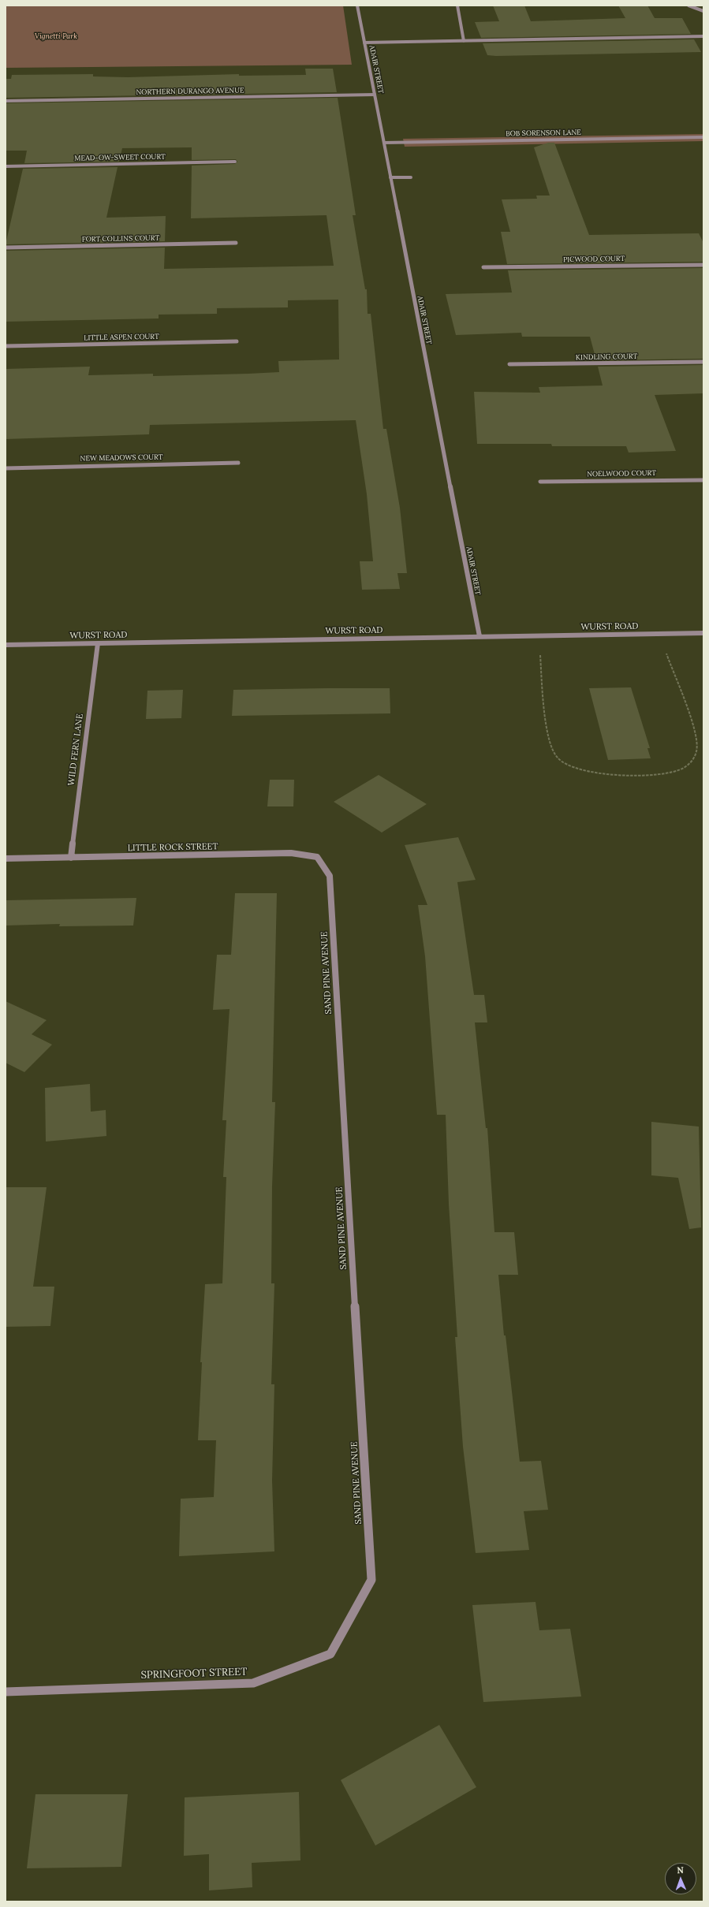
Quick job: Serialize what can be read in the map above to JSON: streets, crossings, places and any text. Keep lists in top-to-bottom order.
{
  "streets": {
    "street": [
      "ADAIR STREET",
      "NORTHERN DURANGO AVENUE",
      "BOB SORENSON LANE",
      "MEAD-OW-SWEET COURT",
      "FORT COLLINS COURT",
      "PICWOOD COURT",
      "LITTLE ASPEN COURT",
      "KINDLING COURT",
      "NEW MEADOWS COURT",
      "NOELWOOD COURT",
      "WURST ROAD",
      "WILD FERN LANE",
      "LITTLE ROCK STREET",
      "SAND PINE AVENUE",
      "SPRINGFOOT STREET"
    ]
  },
  "crossings": [
    ["ADAIR STREET", "NORTHERN DURANGO AVENUE"],
    ["ADAIR STREET", "BOB SORENSON LANE"],
    ["ADAIR STREET", "WURST ROAD"],
    ["WURST ROAD", "WILD FERN LANE"],
    ["WILD FERN LANE", "LITTLE ROCK STREET"],
    ["LITTLE ROCK STREET", "SAND PINE AVENUE"],
    ["SAND PINE AVENUE", "SPRINGFOOT STREET"]
  ],
  "parks": ["Vignetti Park"],
  "north": "top"
}
